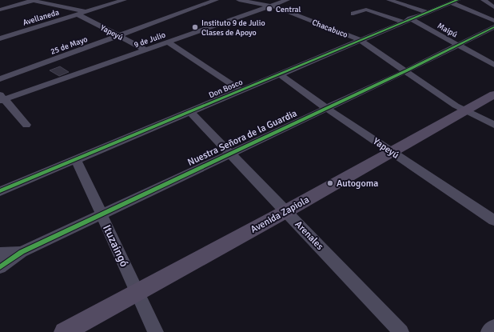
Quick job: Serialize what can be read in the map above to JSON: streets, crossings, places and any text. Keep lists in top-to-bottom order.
{
  "streets": {
    "main road": ["Avenida Zapiola"],
    "street": [
      "Avellaneda",
      "Chacabuco",
      "Maipú",
      "Yapeyú",
      "9 de Julio",
      "25 de Mayo",
      "Don Bosco",
      "Nuestra Señora de la Guardia",
      "Arenales",
      "Ituzaingó"
    ]
  },
  "crossings": [
    ["Avellaneda", "Yapeyú"],
    ["Chacabuco", "9 de Julio"],
    ["Chacabuco", "Don Bosco"],
    ["Chacabuco", "Nuestra Señora de la Guardia"],
    ["Chacabuco", "Avenida Zapiola"],
    ["Maipú", "Don Bosco"],
    ["Maipú", "Nuestra Señora de la Guardia"],
    ["Yapeyú", "9 de Julio"],
    ["Yapeyú", "25 de Mayo"],
    ["Yapeyú", "Don Bosco"],
    ["Yapeyú", "Nuestra Señora de la Guardia"],
    ["Yapeyú", "Avenida Zapiola"],
    ["Don Bosco", "Arenales"],
    ["Don Bosco", "Ituzaingó"],
    ["Nuestra Señora de la Guardia", "Arenales"],
    ["Nuestra Señora de la Guardia", "Ituzaingó"],
    ["Avenida Zapiola", "Arenales"],
    ["Avenida Zapiola", "Ituzaingó"]
  ],
  "places": ["Central", "Instituto 9 de Julio Clases de Apoyo", "Autogoma"]
}
